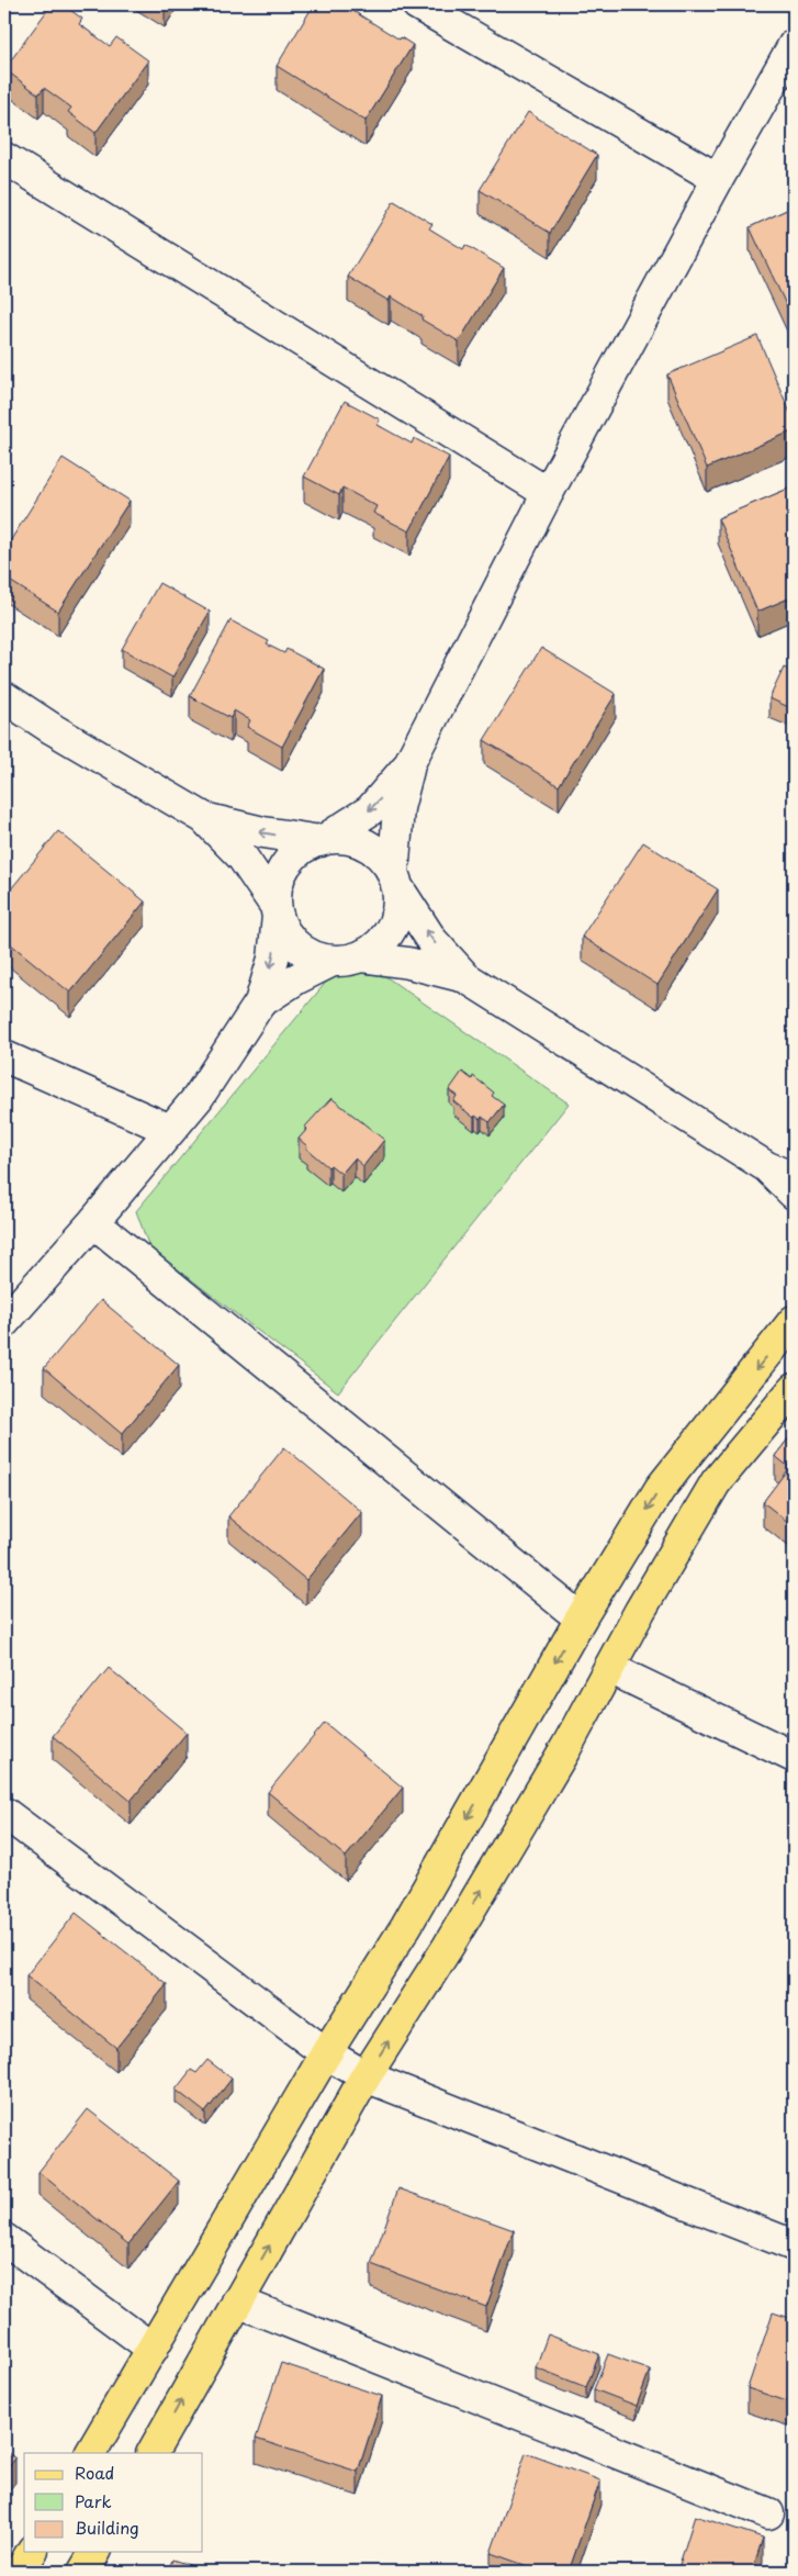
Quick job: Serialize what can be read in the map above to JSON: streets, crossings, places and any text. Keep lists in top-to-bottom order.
{
  "legend": ["Road", "Park", "Building"]
}
